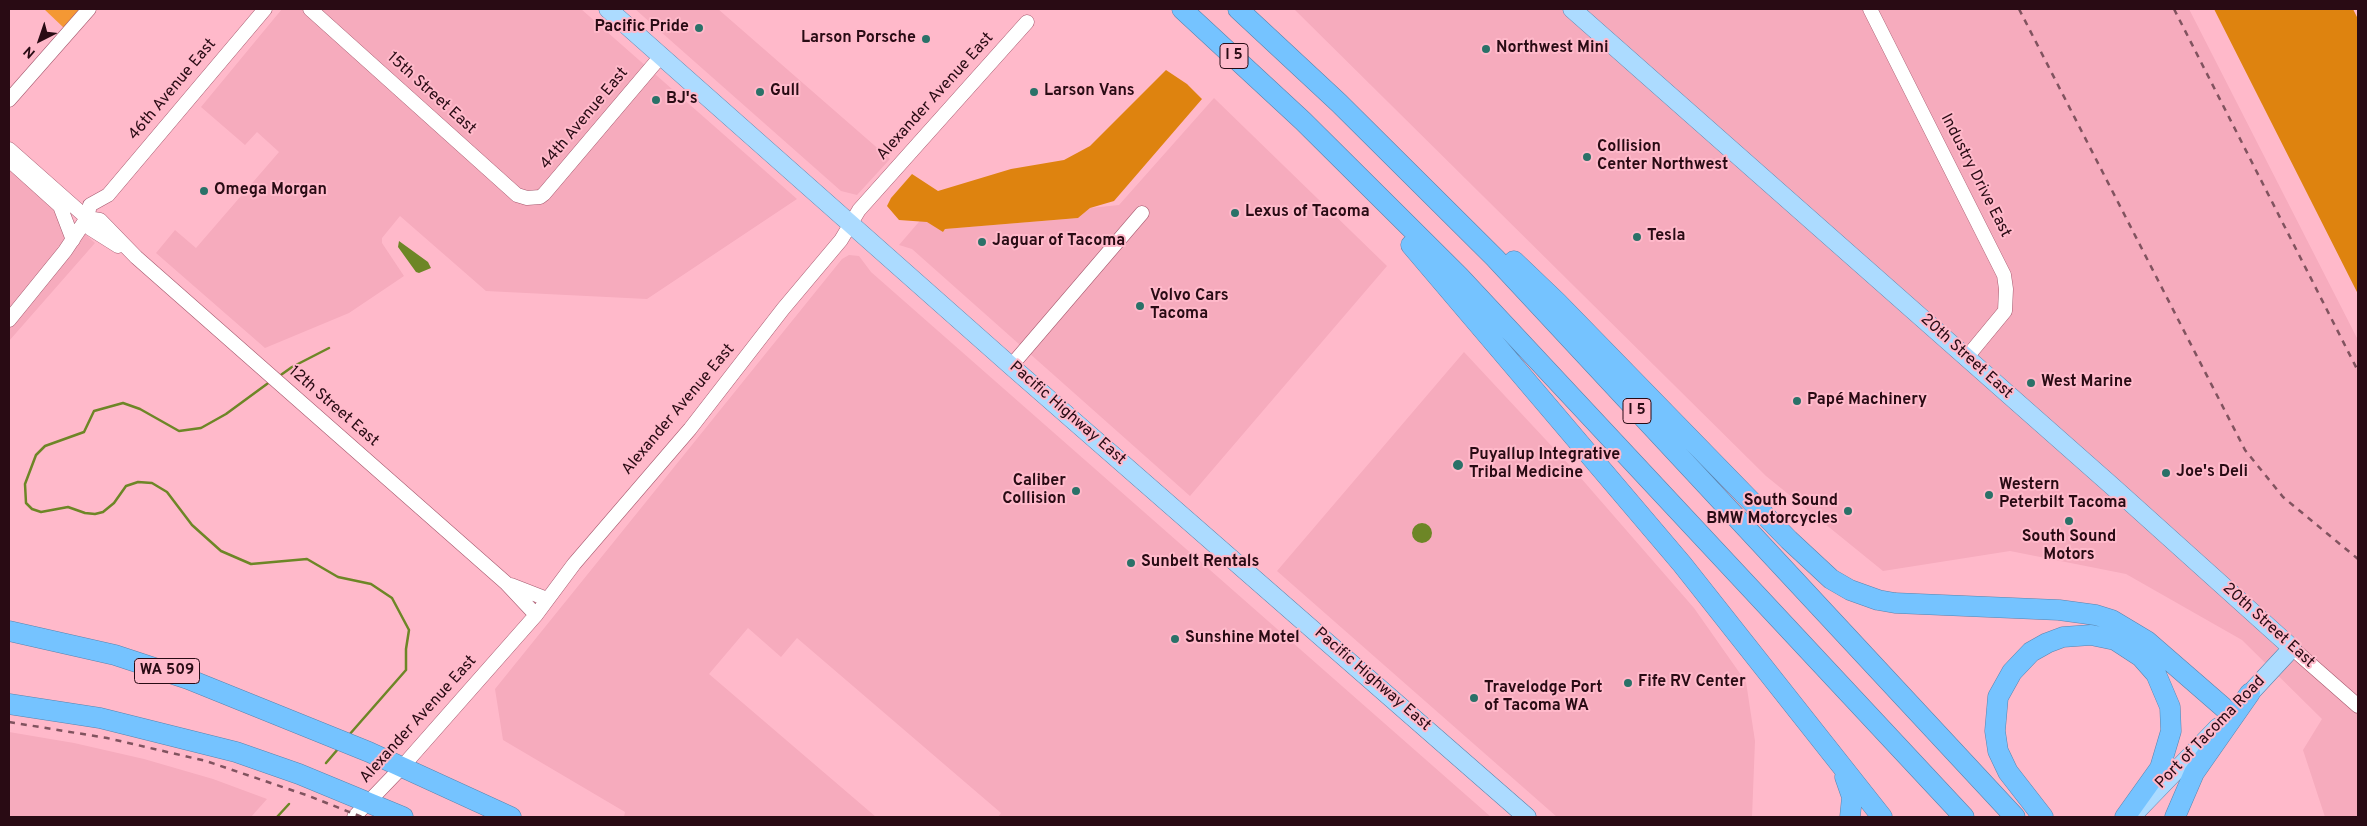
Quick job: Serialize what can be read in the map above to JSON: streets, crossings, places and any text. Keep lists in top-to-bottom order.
{
  "streets": {
    "highway": ["I 5", "WA 509"],
    "main road": ["20th Street East", "Pacific Highway East", "Port of Tacoma Road"],
    "street": [
      "46th Avenue East",
      "15th Street East",
      "Alexander Avenue East",
      "44th Avenue East",
      "Industry Drive East",
      "12th Street East"
    ]
  },
  "crossings": [
    ["46th Avenue East", "12th Street East"],
    ["15th Street East", "44th Avenue East"],
    ["Alexander Avenue East", "12th Street East"],
    ["Alexander Avenue East", "Pacific Highway East"],
    ["Alexander Avenue East", "WA 509"],
    ["44th Avenue East", "Pacific Highway East"],
    ["Industry Drive East", "20th Street East"],
    ["20th Street East", "Port of Tacoma Road"]
  ],
  "places": [
    "Pacific Pride",
    "Larson Porsche",
    "Northwest Mini",
    "Gull",
    "Larson Vans",
    "BJ's",
    "Collision Center Northwest",
    "Omega Morgan",
    "Lexus of Tacoma",
    "Tesla",
    "Jaguar of Tacoma",
    "Volvo Cars Tacoma",
    "West Marine",
    "Papé Machinery",
    "Puyallup Integrative Tribal Medicine",
    "Joe's Deli",
    "Caliber Collision",
    "Western Peterbilt Tacoma",
    "South Sound BMW Motorcycles",
    "South Sound Motors",
    "Sunbelt Rentals",
    "Sunshine Motel",
    "Fife RV Center",
    "Travelodge Port of Tacoma WA"
  ],
  "north": "bottom left"
}
